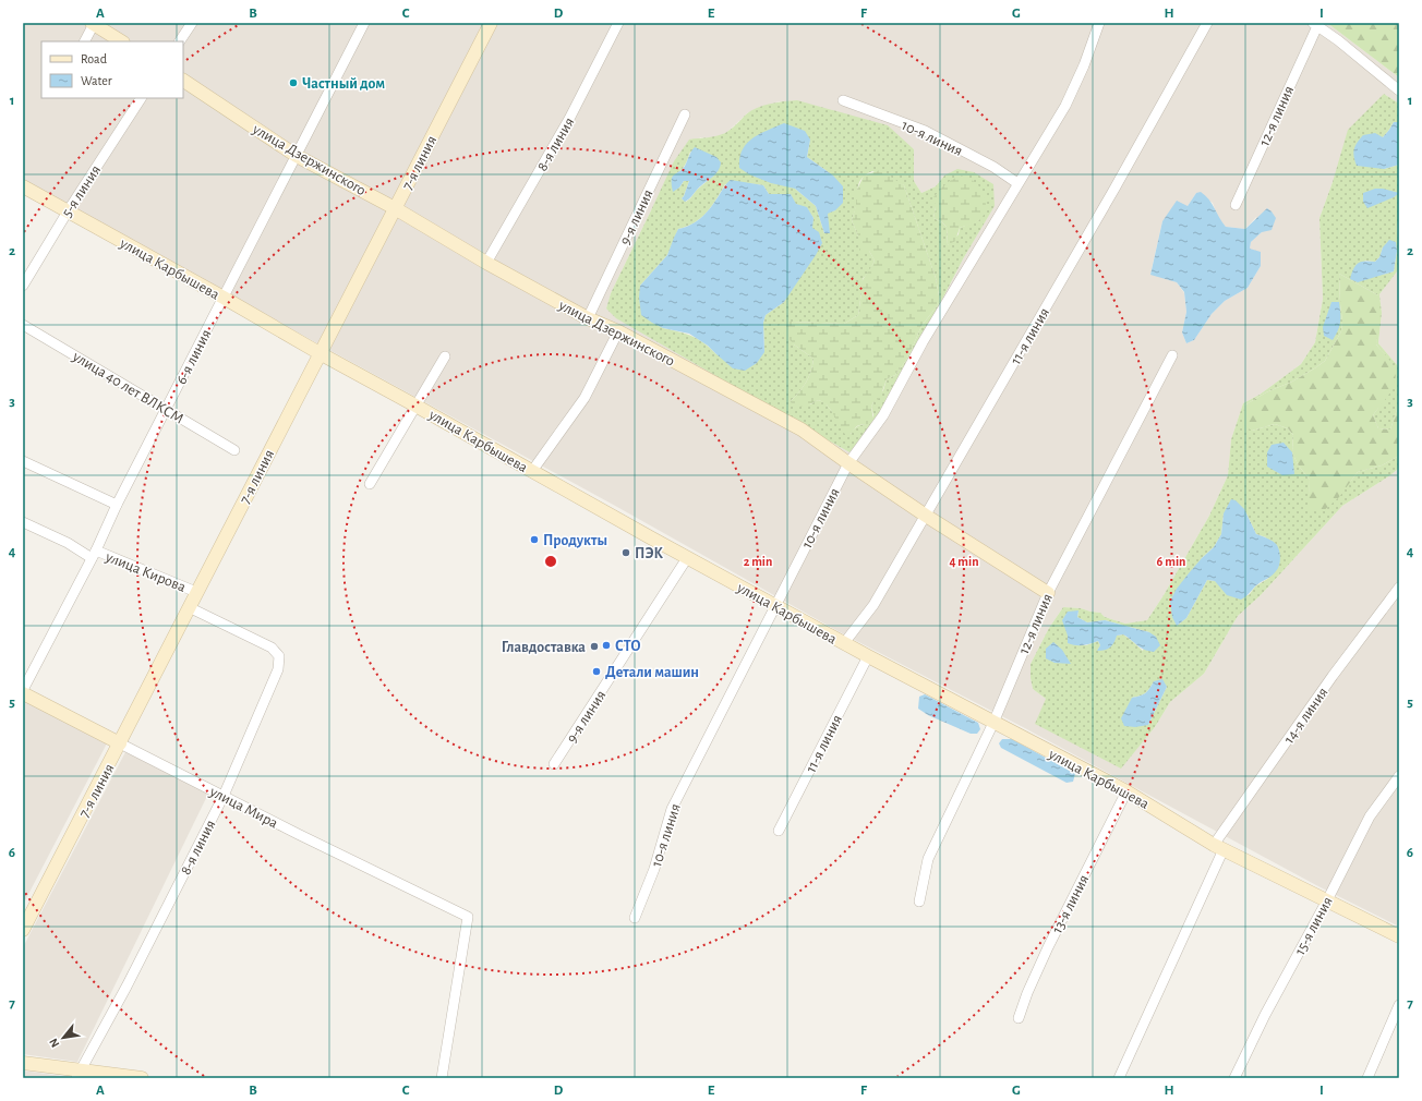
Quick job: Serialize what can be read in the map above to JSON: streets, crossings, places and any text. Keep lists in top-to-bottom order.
{
  "streets": {
    "main road": [
      "улица Дзержинского",
      "7-я линия",
      "улица Карбышева",
      "улица Мира"
    ],
    "street": [
      "12-я линия",
      "10-я линия",
      "8-я линия",
      "5-я линия",
      "9-я линия",
      "11-я линия",
      "6-я линия",
      "улица 40 лет ВЛКСМ",
      "улица Кирова",
      "14-я линия",
      "13-я линия",
      "15-я линия"
    ]
  },
  "crossings": [
    ["12-я линия", "улица Дзержинского"],
    ["12-я линия", "улица Карбышева"],
    ["10-я линия", "улица Дзержинского"],
    ["10-я линия", "улица Карбышева"],
    ["8-я линия", "улица Дзержинского"],
    ["8-я линия", "7-я линия"],
    ["8-я линия", "улица Мира"],
    ["улица Дзержинского", "7-я линия"],
    ["улица Дзержинского", "9-я линия"],
    ["улица Дзержинского", "11-я линия"],
    ["улица Дзержинского", "6-я линия"],
    ["7-я линия", "улица Карбышева"],
    ["7-я линия", "улица Кирова"],
    ["7-я линия", "улица Мира"],
    ["5-я линия", "улица Карбышева"],
    ["9-я линия", "улица Карбышева"],
    ["улица Карбышева", "11-я линия"],
    ["улица Карбышева", "6-я линия"],
    ["улица Карбышева", "14-я линия"],
    ["улица Карбышева", "13-я линия"],
    ["улица Карбышева", "15-я линия"],
    ["6-я линия", "улица 40 лет ВЛКСМ"],
    ["6-я линия", "улица Кирова"]
  ],
  "places": [
    "Частный дом",
    "Продукты",
    "ПЭК",
    "СТО",
    "Главдоставка",
    "Детали машин"
  ],
  "legend": ["Road", "Water"],
  "north": "bottom left",
  "grid": {
    "columns": [
      "A",
      "B",
      "C",
      "D",
      "E",
      "F",
      "G",
      "H",
      "I"
    ],
    "rows": [
      "1",
      "2",
      "3",
      "4",
      "5",
      "6",
      "7"
    ]
  },
  "rings": ["2 min", "4 min", "6 min"]
}
